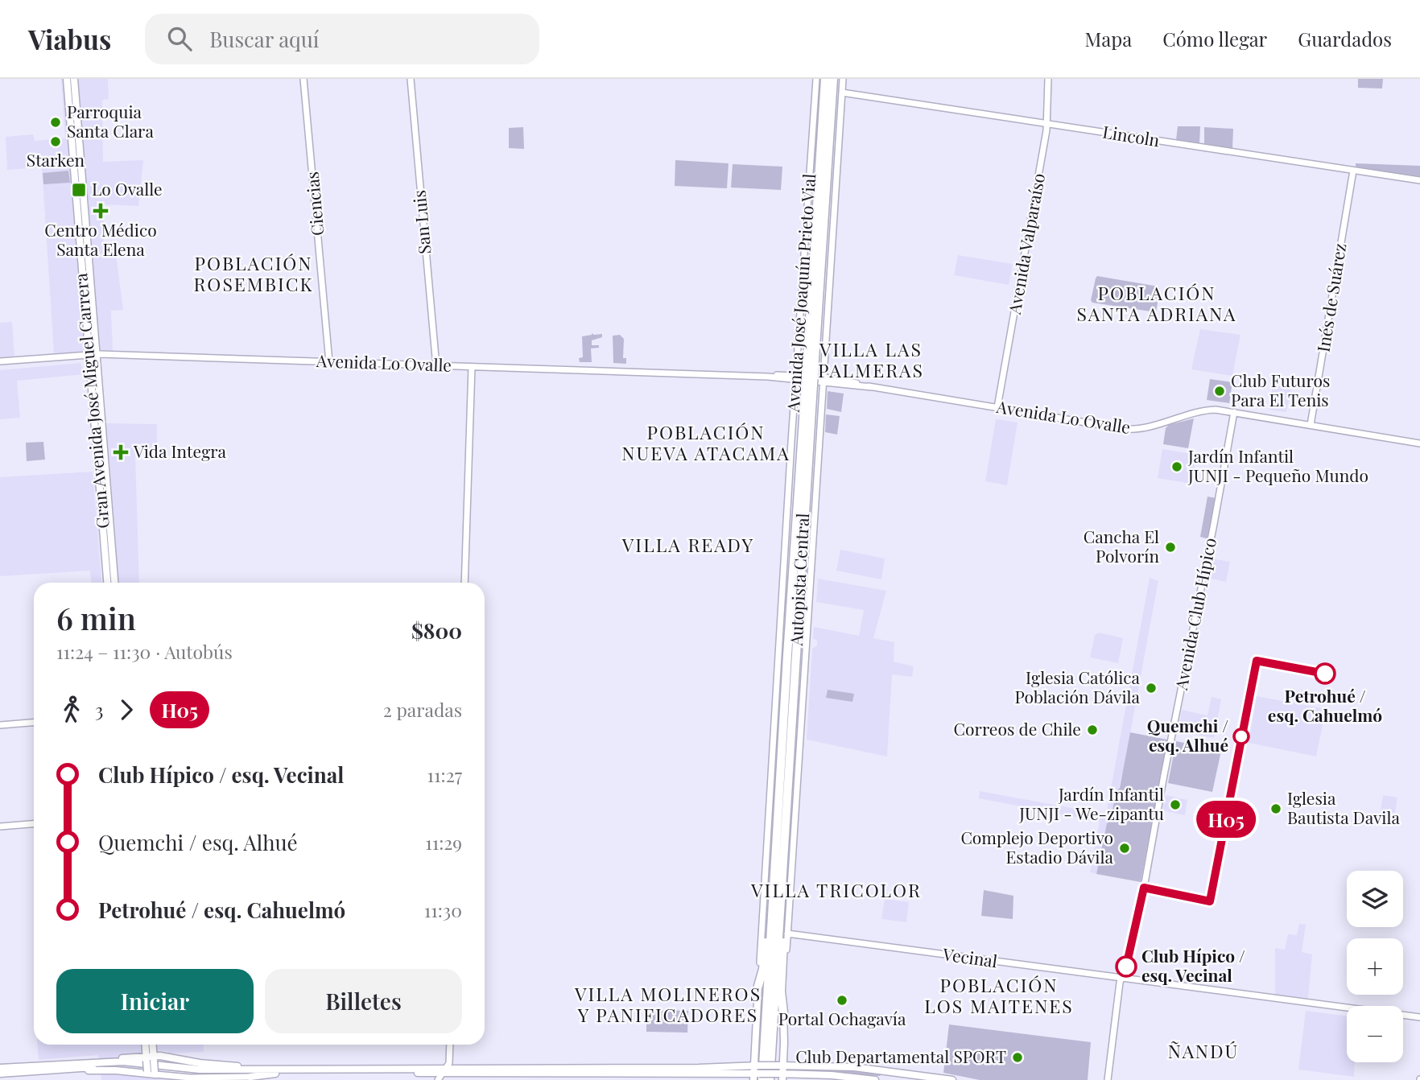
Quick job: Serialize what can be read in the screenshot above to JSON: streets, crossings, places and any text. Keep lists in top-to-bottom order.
{
  "streets": {
    "highway": ["Autopista Central"],
    "main road": ["Avenida José Joaquín Prieto Vial", "Gran Avenida José Miguel Carrera"],
    "street": [
      "Lincoln",
      "Ciencias",
      "San Luis",
      "Avenida Valparaíso",
      "Inés de Suárez",
      "Avenida Lo Ovalle",
      "Avenida Club Hípico",
      "Vecinal"
    ]
  },
  "crossings": [
    ["Lincoln", "Avenida Valparaíso"],
    ["Lincoln", "Avenida José Joaquín Prieto Vial"],
    ["Lincoln", "Inés de Suárez"],
    ["Ciencias", "Avenida Lo Ovalle"],
    ["San Luis", "Avenida Lo Ovalle"],
    ["Avenida Valparaíso", "Avenida Lo Ovalle"],
    ["Avenida José Joaquín Prieto Vial", "Avenida Lo Ovalle"],
    ["Avenida José Joaquín Prieto Vial", "Autopista Central"],
    ["Avenida José Joaquín Prieto Vial", "Vecinal"],
    ["Inés de Suárez", "Avenida Lo Ovalle"],
    ["Avenida Lo Ovalle", "Gran Avenida José Miguel Carrera"],
    ["Avenida Lo Ovalle", "Avenida Club Hípico"],
    ["Avenida Club Hípico", "Vecinal"]
  ],
  "districts": [
    "POBLACIÓN ROSEMBICK",
    "POBLACIÓN SANTA ADRIANA",
    "VILLA LAS PALMERAS",
    "POBLACIÓN NUEVA ATACAMA",
    "VILLA READY",
    "VILLA TRICOLOR",
    "POBLACIÓN LOS MAITENES",
    "VILLA MOLINEROS Y PANIFICADORES",
    "ÑANDÚ"
  ],
  "places": {
    "other": [
      "Parroquia Santa Clara",
      "Starken",
      "Club Futuros Para El Tenis",
      "Jardín Infantil JUNJI - Pequeño Mundo",
      "Cancha El Polvorín",
      "Petrohué / esq. Cahuelmó",
      "Iglesia Católica Población Dávila",
      "Correos de Chile",
      "Quemchi / esq. Alhué",
      "Jardín Infantil JUNJI - We-zipantu",
      "Iglesia Bautista Davila",
      "Complejo Deportivo Estadio Dávila",
      "Club Hípico / esq. Vecinal",
      "Portal Ochagavía",
      "Club Departamental SPORT"
    ],
    "transit": ["Lo Ovalle"],
    "health": ["Centro Médico Santa Elena", "Vida Integra"]
  },
  "lines": ["bus line H05"],
  "page": {
    "header": "Viabus",
    "search": "Buscar aquí",
    "nav": ["Mapa", "Cómo llegar", "Guardados"],
    "on_map": "H05",
    "heading": ["6 min", "11:24 – 11:30 · Autobús", "$800"],
    "legs": ["3", "H05", "2 paradas"],
    "list": [
      {
        "name": "Club Hípico / esq. Vecinal",
        "value": "11:27"
      },
      {
        "name": "Quemchi / esq. Alhué",
        "value": "11:29"
      },
      {
        "name": "Petrohué / esq. Cahuelmó",
        "value": "11:30"
      }
    ],
    "map_buttons": ["+", "−"],
    "buttons": ["Iniciar", "Billetes"]
  }
}
